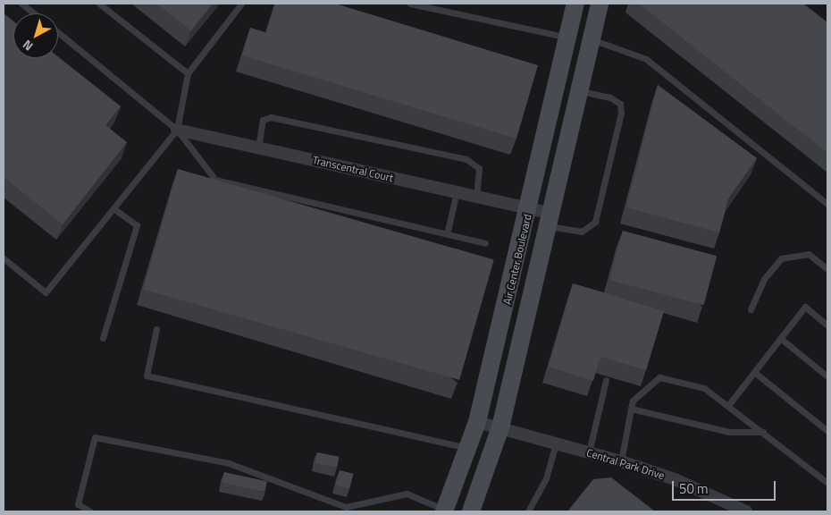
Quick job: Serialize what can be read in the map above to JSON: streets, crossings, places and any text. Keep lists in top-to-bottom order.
{
  "streets": {
    "street": ["Transcentral Court", "Air Center Boulevard", "Central Park Drive"]
  },
  "crossings": [
    ["Transcentral Court", "Air Center Boulevard"],
    ["Air Center Boulevard", "Central Park Drive"]
  ],
  "scale_bar": "50 m",
  "north": "bottom left"
}
